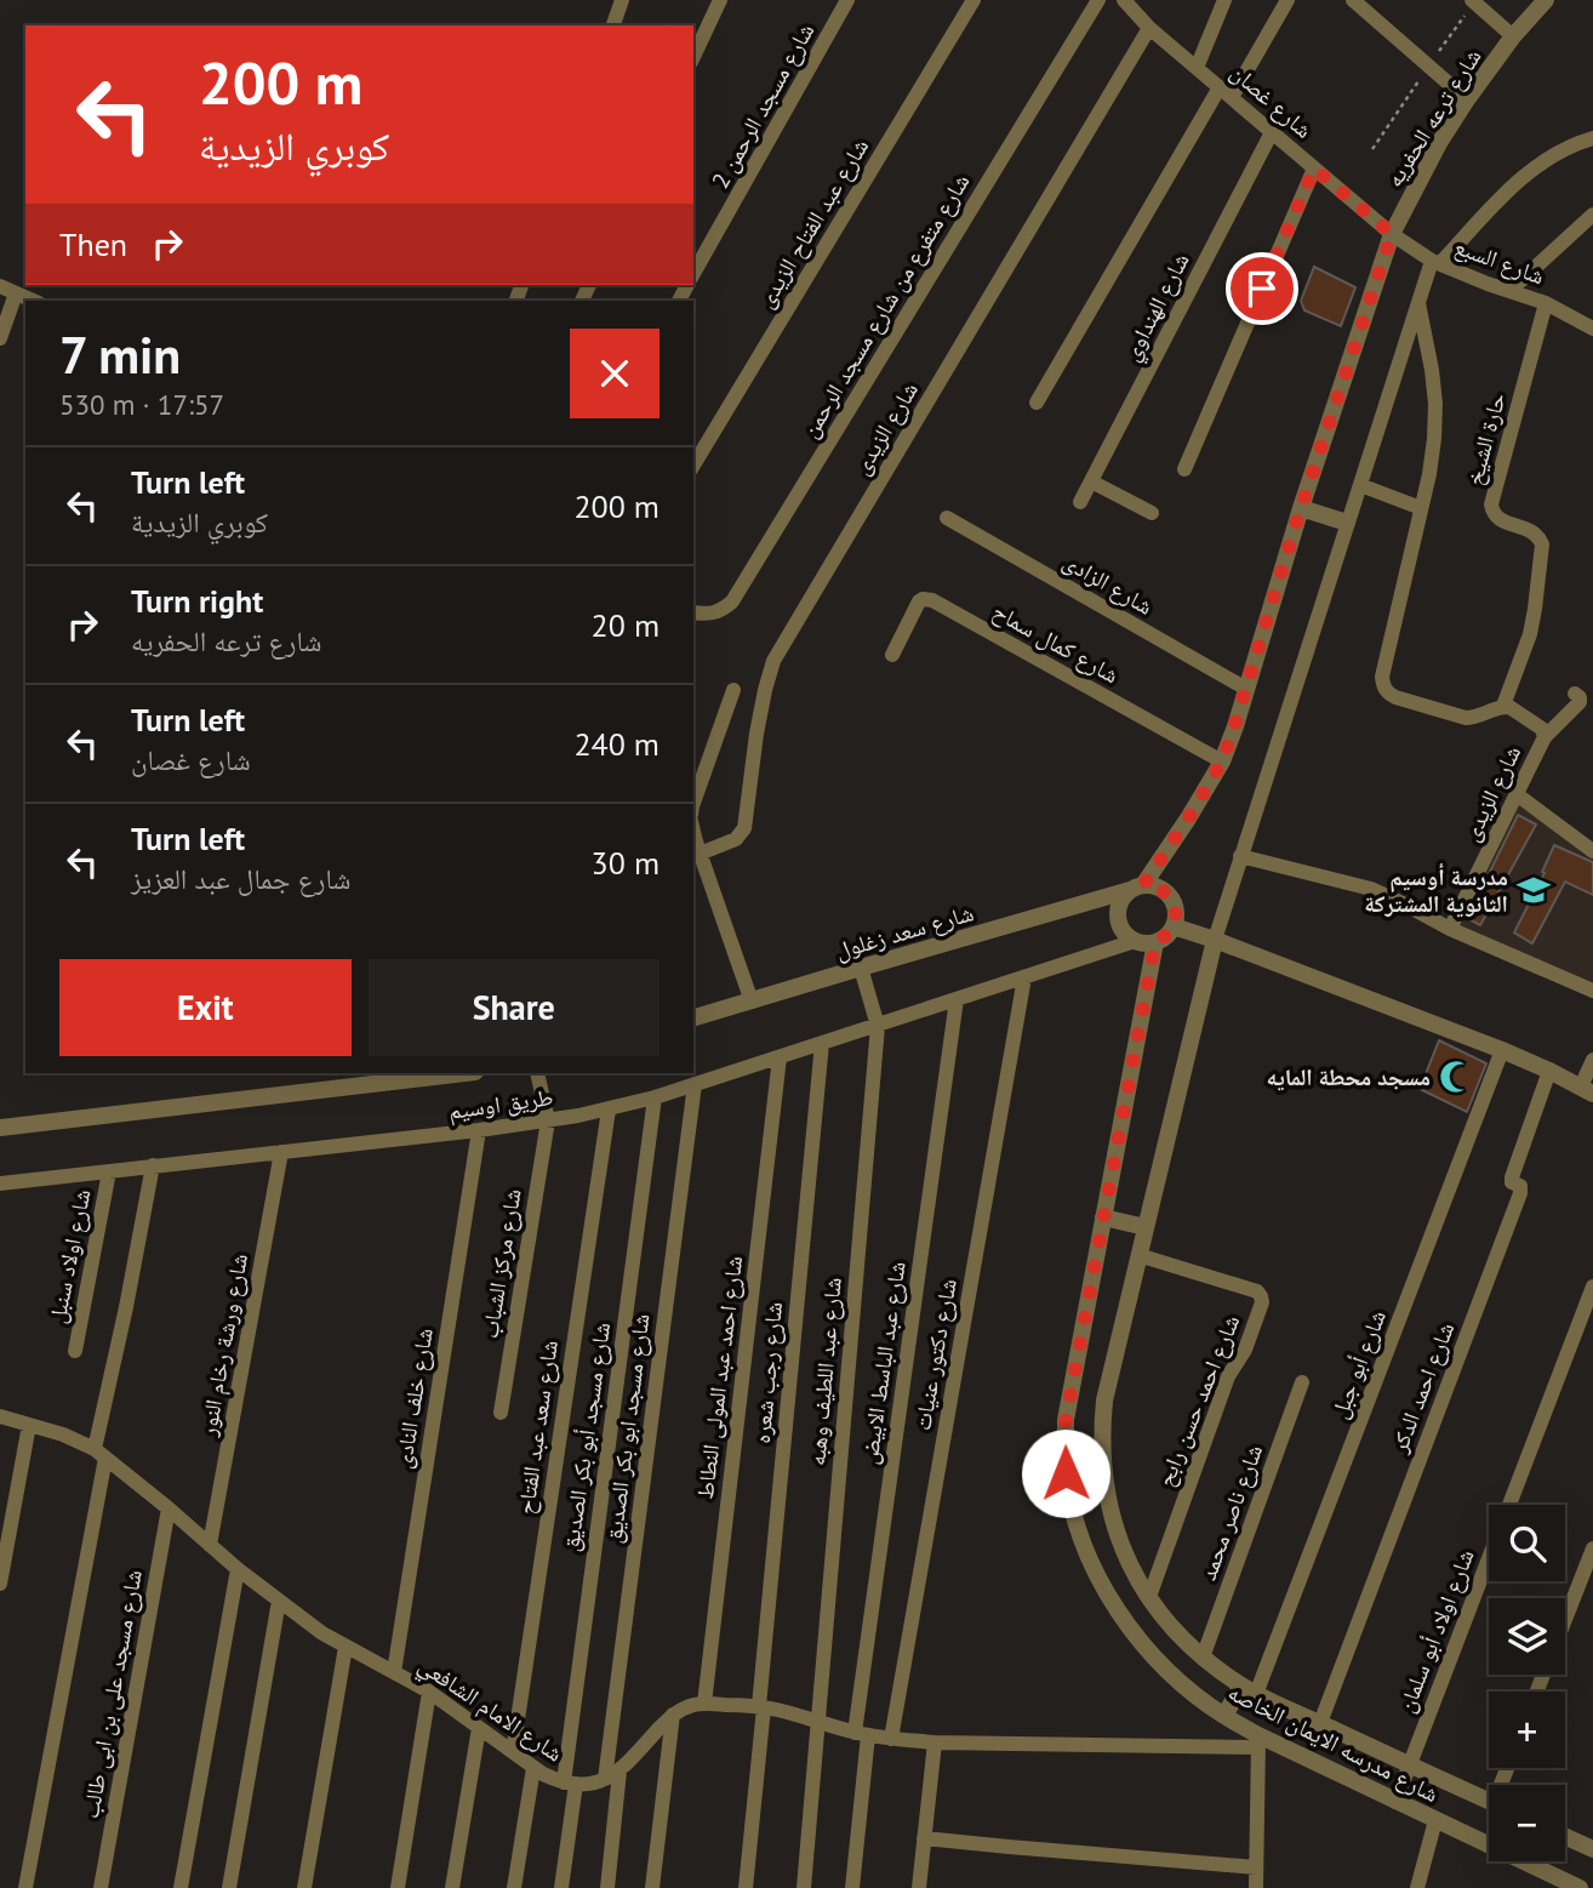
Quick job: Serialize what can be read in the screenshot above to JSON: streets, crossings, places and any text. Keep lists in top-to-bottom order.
{
  "streets": {
    "street": [
      "شارع غصان",
      "شارع مسجد الرحمن 2",
      "شارع ترعه الحفريه",
      "شارع عبد الفتاح الزيدى",
      "شارع السبع",
      "شارع متفرع من شارع مسجد الرحمن",
      "شارع الهنداوي",
      "شارع الزيدى",
      "حارة الشيخ",
      "شارع الزادى",
      "شارع كمال سماح",
      "شارع سعد زغلول",
      "طريق اوسيم",
      "شارع اولاد سنبل",
      "شارع مركز الشباب",
      "شارع ورشة رخام النور",
      "شارع دكتور عنيات",
      "شارع عبد الباسط الابيض",
      "شارع أبو جبل",
      "شارع عبد اللطيف وهبه",
      "شارع رجب شعره",
      "شارع احمد عبد المولى النطاط",
      "شارع احمد الدكر",
      "شارع خلف النادى",
      "شارع احمد حسن رابح",
      "شارع سعد عبد الفتاح",
      "شارع مسجد ابو بكر الصديق",
      "شارع مسجد أبو بكر الصديق",
      "شارع ناصر محمد",
      "شارع اولاد أبو سلمان",
      "شارع مسجد على بن ابى طالب",
      "شارع الامام الشافعي",
      "شارع مدرسه الايمان الخاصه"
    ]
  },
  "crossings": [
    ["شارع غصان", "شارع ترعه الحفريه"],
    ["شارع غصان", "شارع السبع"],
    ["شارع غصان", "شارع الهنداوي"],
    ["شارع غصان", "شارع الزيدى"],
    ["شارع ترعه الحفريه", "شارع السبع"],
    ["شارع ترعه الحفريه", "شارع الزادى"],
    ["شارع ترعه الحفريه", "شارع كمال سماح"],
    ["شارع ترعه الحفريه", "شارع سعد زغلول"],
    ["شارع ترعه الحفريه", "طريق اوسيم"],
    ["شارع ترعه الحفريه", "شارع مدرسه الايمان الخاصه"],
    ["شارع السبع", "حارة الشيخ"],
    ["شارع الزيدى", "حارة الشيخ"],
    ["شارع سعد زغلول", "طريق اوسيم"],
    ["شارع سعد زغلول", "شارع مدرسه الايمان الخاصه"],
    ["طريق اوسيم", "شارع اولاد سنبل"],
    ["طريق اوسيم", "شارع مركز الشباب"],
    ["طريق اوسيم", "شارع ورشة رخام النور"],
    ["طريق اوسيم", "شارع دكتور عنيات"],
    ["طريق اوسيم", "شارع عبد الباسط الابيض"],
    ["طريق اوسيم", "شارع عبد اللطيف وهبه"],
    ["طريق اوسيم", "شارع رجب شعره"],
    ["طريق اوسيم", "شارع احمد عبد المولى النطاط"],
    ["طريق اوسيم", "شارع خلف النادى"],
    ["طريق اوسيم", "شارع سعد عبد الفتاح"],
    ["طريق اوسيم", "شارع مسجد ابو بكر الصديق"],
    ["طريق اوسيم", "شارع مسجد أبو بكر الصديق"],
    ["طريق اوسيم", "شارع مدرسه الايمان الخاصه"],
    ["شارع ورشة رخام النور", "شارع الامام الشافعي"],
    ["شارع دكتور عنيات", "شارع الامام الشافعي"],
    ["شارع عبد الباسط الابيض", "شارع الامام الشافعي"],
    ["شارع أبو جبل", "شارع مدرسه الايمان الخاصه"],
    ["شارع عبد اللطيف وهبه", "شارع الامام الشافعي"],
    ["شارع رجب شعره", "شارع الامام الشافعي"],
    ["شارع احمد عبد المولى النطاط", "شارع الامام الشافعي"],
    ["شارع احمد الدكر", "شارع مدرسه الايمان الخاصه"],
    ["شارع خلف النادى", "شارع الامام الشافعي"],
    ["شارع احمد حسن رابح", "شارع مدرسه الايمان الخاصه"],
    ["شارع سعد عبد الفتاح", "شارع الامام الشافعي"],
    ["شارع مسجد ابو بكر الصديق", "شارع الامام الشافعي"],
    ["شارع مسجد أبو بكر الصديق", "شارع الامام الشافعي"],
    ["شارع ناصر محمد", "شارع مدرسه الايمان الخاصه"],
    ["شارع اولاد أبو سلمان", "شارع مدرسه الايمان الخاصه"],
    ["شارع مسجد على بن ابى طالب", "شارع الامام الشافعي"],
    ["شارع الامام الشافعي", "شارع مدرسه الايمان الخاصه"]
  ],
  "places": {
    "school or university": ["مدرسة أوسيم الثانوية المشتركة"],
    "mosque": ["مسجد محطة المايه"]
  },
  "page": {
    "turn": ["200 m", "كوبري الزيدية"],
    "then": "Then",
    "heading": ["7 min", "530 m · 17:57"],
    "list": [
      {
        "name": "Turn left",
        "note": "كوبري الزيدية",
        "value": "200 m"
      },
      {
        "name": "Turn right",
        "note": "شارع ترعه الحفريه",
        "value": "20 m"
      },
      {
        "name": "Turn left",
        "note": "شارع غصان",
        "value": "240 m"
      },
      {
        "name": "Turn left",
        "note": "شارع جمال عبد العزيز",
        "value": "30 m"
      }
    ],
    "buttons": ["Exit", "Share"],
    "map_buttons": ["+", "−"]
  }
}
